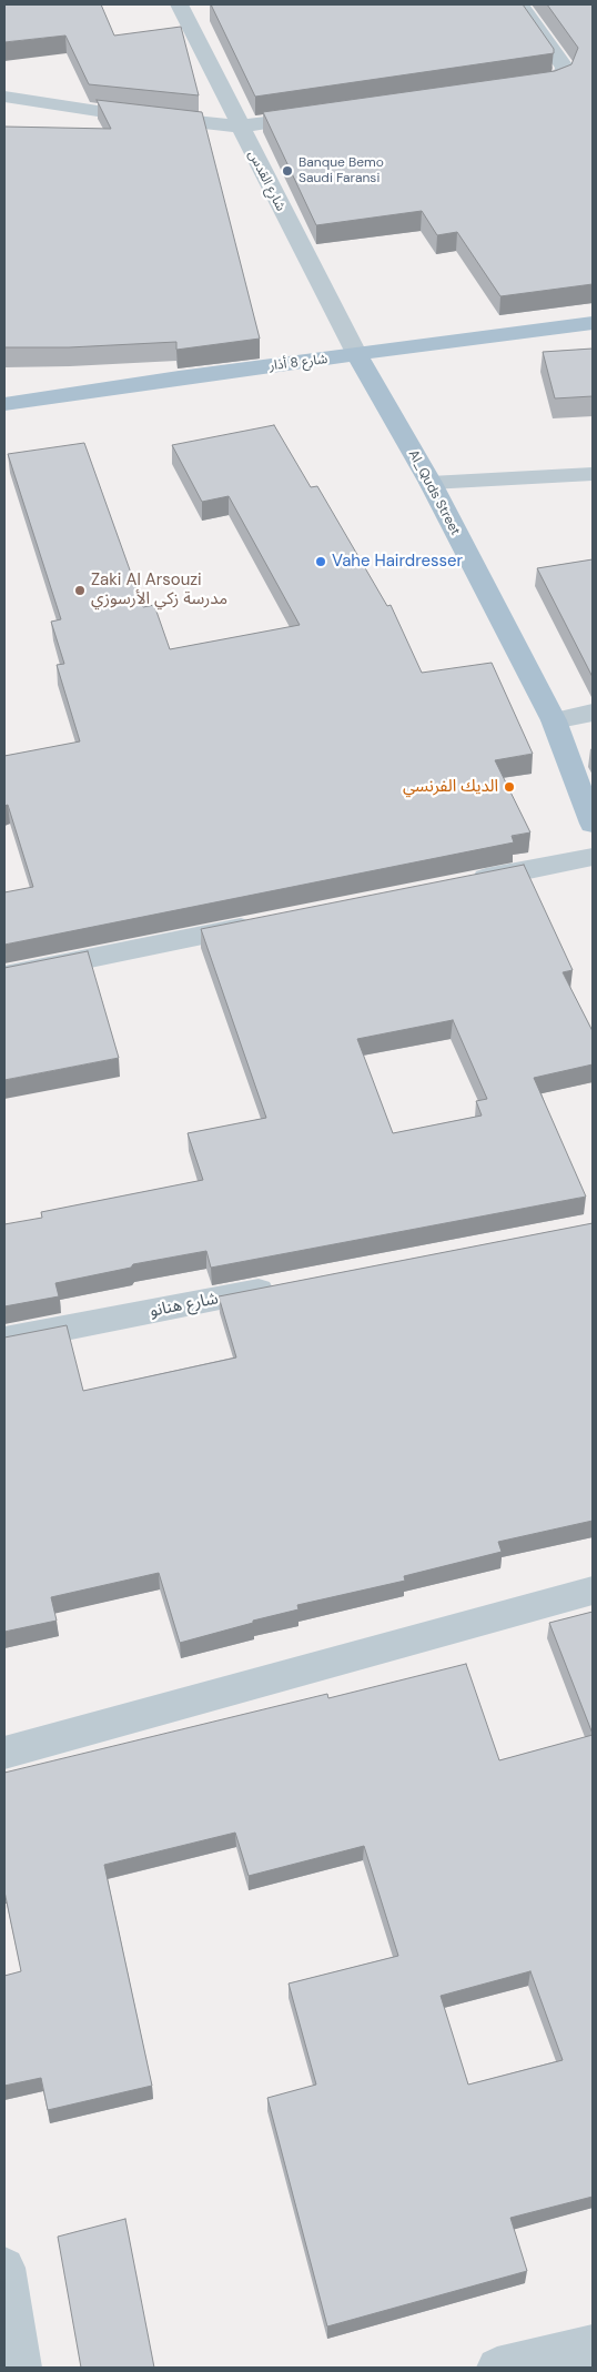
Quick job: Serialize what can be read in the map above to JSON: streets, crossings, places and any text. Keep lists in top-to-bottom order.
{
  "streets": {
    "main road": ["شارع 8 أذار", "Al_Quds Street"],
    "street": ["شارع القدس", "شارع هنانو"]
  },
  "crossings": [
    ["شارع القدس", "شارع 8 أذار"],
    ["شارع القدس", "Al_Quds Street"],
    ["شارع 8 أذار", "Al_Quds Street"]
  ],
  "places": [
    "Banque Bemo Saudi Faransi",
    "Vahe Hairdresser",
    "Zaki Al Arsouzi مدرسة زكي الأرسوزي",
    "الديك الفرنسي"
  ]
}
